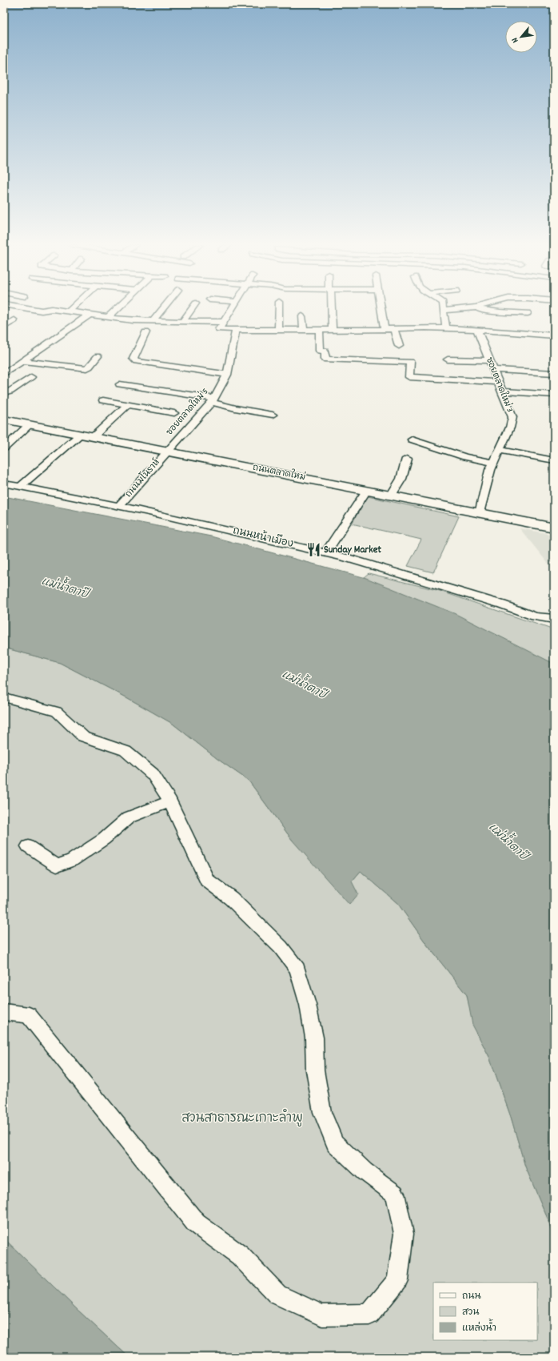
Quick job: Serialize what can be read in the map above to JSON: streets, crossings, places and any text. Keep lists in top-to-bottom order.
{
  "streets": {
    "main road": ["ถนนตลาดใหม่"],
    "street": [
      "ซอยตลาดใหม่ 3",
      "ซอยตลาดใหม่ 5",
      "ถนนมโนราห์",
      "ถนนหน้าเมือง"
    ]
  },
  "crossings": [
    ["ซอยตลาดใหม่ 3", "ถนนตลาดใหม่"],
    ["ซอยตลาดใหม่ 5", "ถนนตลาดใหม่"],
    ["ซอยตลาดใหม่ 5", "ถนนมโนราห์"],
    ["ถนนตลาดใหม่", "ถนนมโนราห์"],
    ["ถนนมโนราห์", "ถนนหน้าเมือง"]
  ],
  "water": ["แม่น้ำตาปี"],
  "parks": ["สวนสาธารณะเกาะลำพู"],
  "places": {
    "restaurant": ["Sunday Market"]
  },
  "legend": ["ถนน", "สวน", "แหล่งน้ำ"],
  "north": "bottom left"
}
